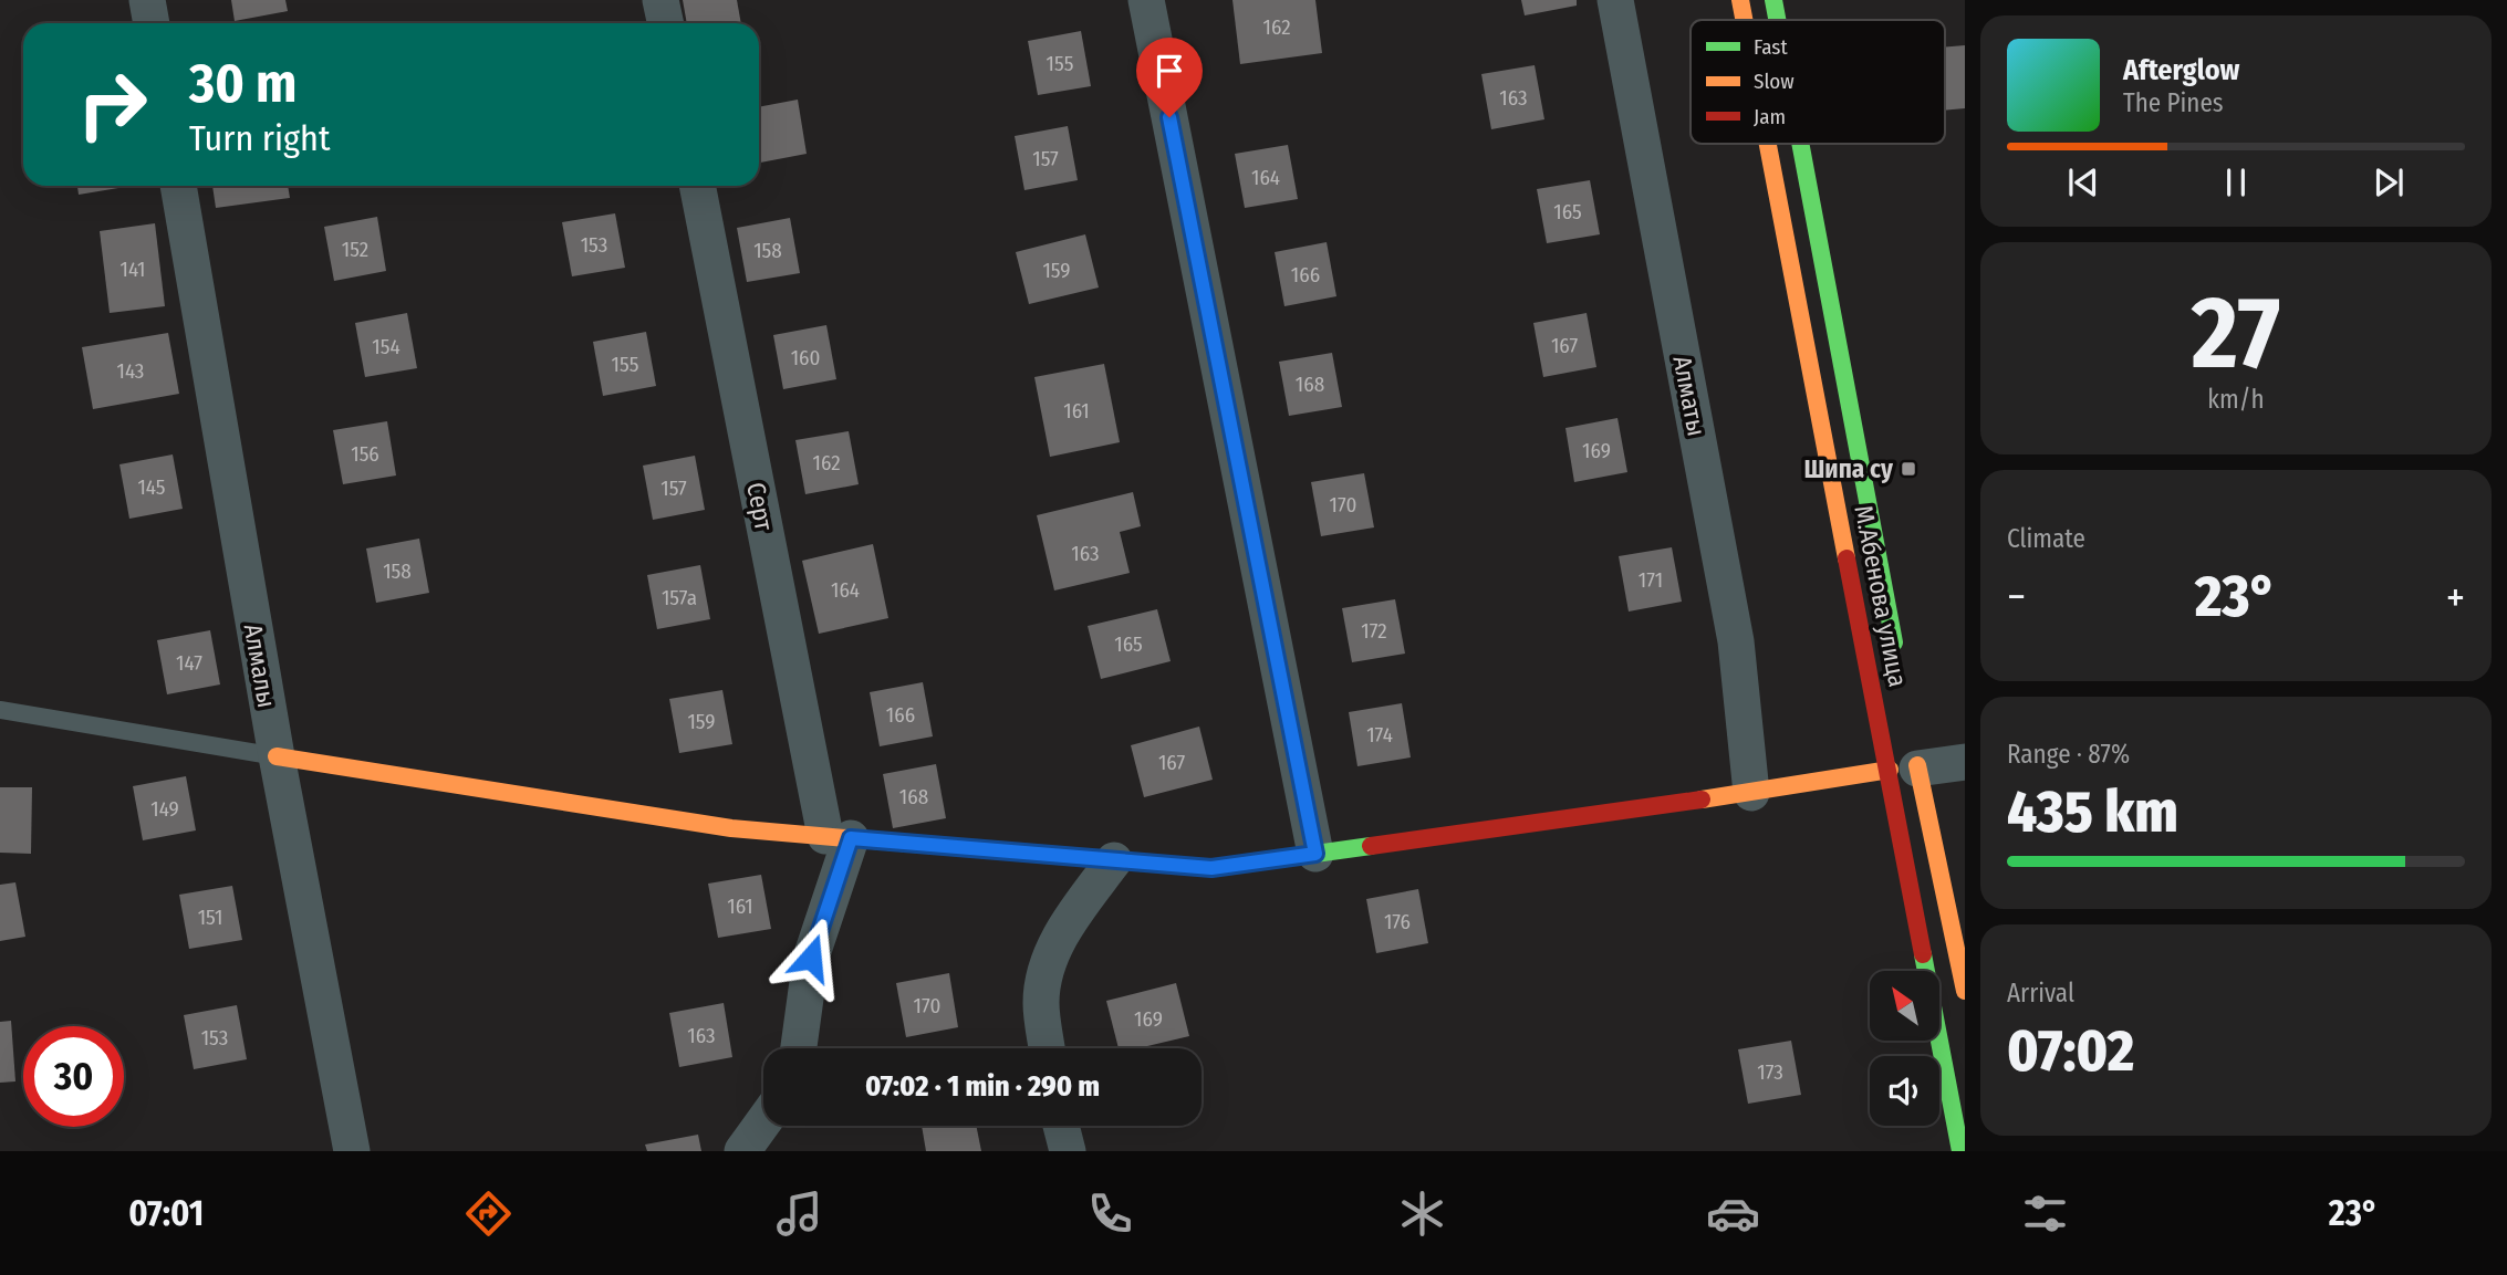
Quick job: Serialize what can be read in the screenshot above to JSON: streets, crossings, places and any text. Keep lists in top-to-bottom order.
{
  "streets": {
    "main road": ["М.Абенова улица"],
    "street": ["Алматы", "Серт", "Алмалы"]
  },
  "places": {
    "transit": ["Шипа су"]
  },
  "house_numbers": [
    "162",
    "155",
    "163",
    "157",
    "164",
    "165",
    "153",
    "152",
    "158",
    "141",
    "159",
    "166",
    "167",
    "154",
    "160",
    "155",
    "143",
    "168",
    "161",
    "169",
    "156",
    "162",
    "145",
    "157",
    "170",
    "163",
    "158",
    "171",
    "164",
    "157а",
    "172",
    "165",
    "147",
    "166",
    "159",
    "174",
    "167",
    "168",
    "149",
    "161",
    "151",
    "176",
    "170",
    "169",
    "163",
    "153",
    "173"
  ],
  "legend": ["Fast", "Slow", "Jam"],
  "north": "top left",
  "page": {
    "turn": ["30 m", "Turn right"],
    "song": ["Afterglow", "The Pines"],
    "tile": [
      ["27", "km/h"],
      "Climate",
      ["Range · 87%", "435 km"],
      ["Arrival", "07:02"]
    ],
    "heat": ["−", "23°", "+"],
    "limit": "30",
    "trip": "07:02 · 1 min · 290 m",
    "tabs": ["07:01", "23°"]
  }
}
